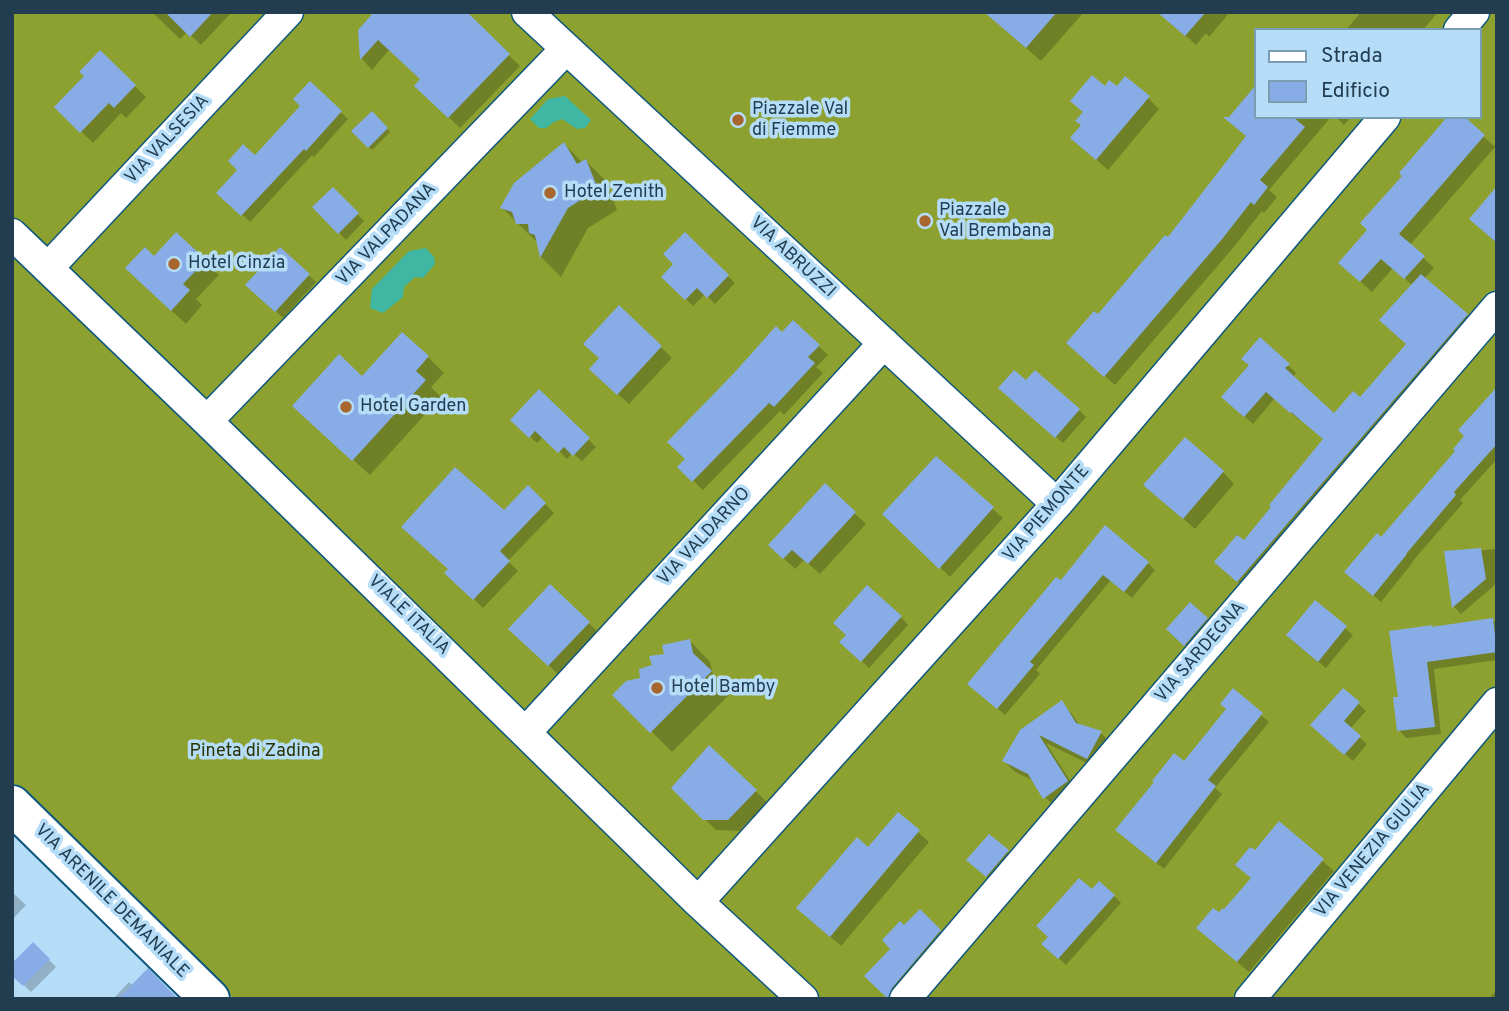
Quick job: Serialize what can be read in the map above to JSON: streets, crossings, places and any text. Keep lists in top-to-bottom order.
{
  "streets": {
    "street": [
      "VIA VALSESIA",
      "VIA VALPADANA",
      "VIA ABRUZZI",
      "VIA PIEMONTE",
      "VIA VALDARNO",
      "VIALE ITALIA",
      "VIA SARDEGNA",
      "VIA VENEZIA GIULIA",
      "VIA ARENILE DEMANIALE"
    ]
  },
  "crossings": [
    ["VIA VALSESIA", "VIALE ITALIA"],
    ["VIA VALPADANA", "VIA ABRUZZI"],
    ["VIA VALPADANA", "VIALE ITALIA"],
    ["VIA ABRUZZI", "VIA PIEMONTE"],
    ["VIA ABRUZZI", "VIA VALDARNO"],
    ["VIA PIEMONTE", "VIALE ITALIA"],
    ["VIA VALDARNO", "VIALE ITALIA"]
  ],
  "parks": ["Pineta di Zadina"],
  "places": [
    "Piazzale Val di Fiemme",
    "Hotel Zenith",
    "Piazzale Val Brembana",
    "Hotel Cinzia",
    "Hotel Garden",
    "Hotel Bamby"
  ],
  "legend": ["Strada", "Edificio"]
}
